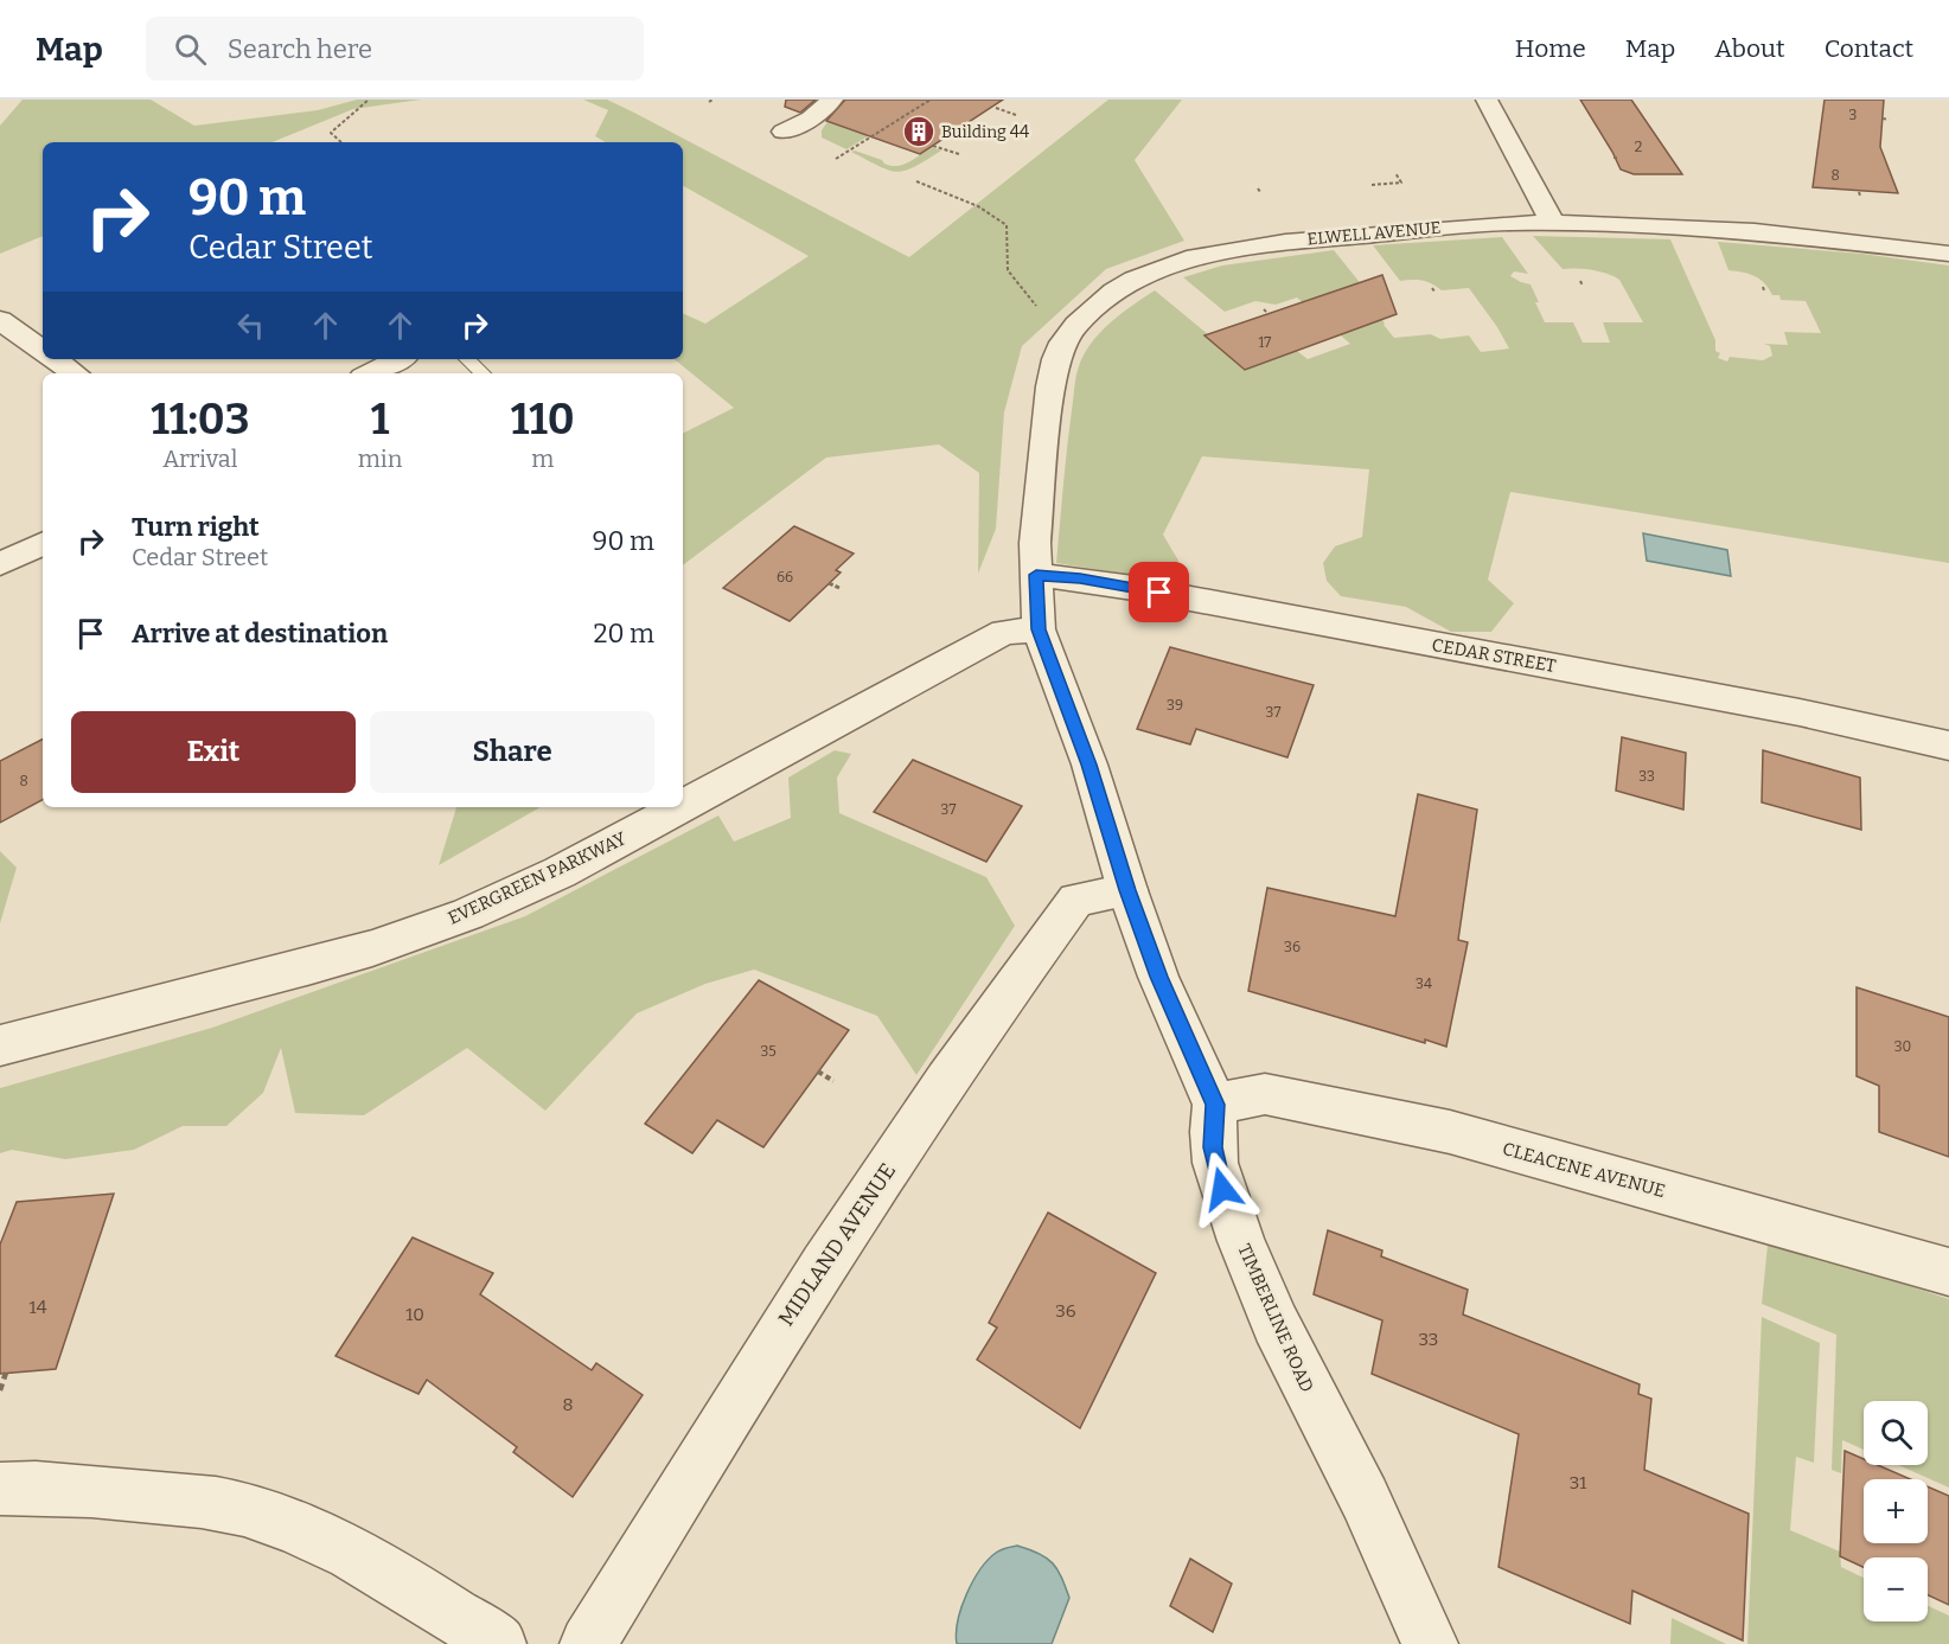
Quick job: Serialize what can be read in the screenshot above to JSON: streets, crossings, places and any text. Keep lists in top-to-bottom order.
{
  "streets": {
    "street": [
      "ELWELL AVENUE",
      "CEDAR STREET",
      "EVERGREEN PARKWAY",
      "CLEACENE AVENUE",
      "MIDLAND AVENUE",
      "TIMBERLINE ROAD"
    ]
  },
  "crossings": [
    ["ELWELL AVENUE", "CEDAR STREET"],
    ["ELWELL AVENUE", "TIMBERLINE ROAD"],
    ["CEDAR STREET", "TIMBERLINE ROAD"],
    ["EVERGREEN PARKWAY", "TIMBERLINE ROAD"],
    ["CLEACENE AVENUE", "TIMBERLINE ROAD"],
    ["MIDLAND AVENUE", "TIMBERLINE ROAD"]
  ],
  "places": {
    "building": ["Building 44"]
  },
  "house_numbers": [
    "3",
    "2",
    "8",
    "17",
    "66",
    "39",
    "37",
    "33",
    "8",
    "37",
    "36",
    "34",
    "30",
    "35",
    "14",
    "36",
    "10",
    "33",
    "8",
    "31"
  ],
  "page": {
    "header": "Map",
    "search": "Search here",
    "nav": [
      "Home",
      "Map",
      "About",
      "Contact"
    ],
    "turn": ["90 m", "Cedar Street"],
    "eta": [
      "11:03",
      "Arrival",
      "1",
      "min",
      "110",
      "m"
    ],
    "list": [
      {
        "name": "Turn right",
        "note": "Cedar Street",
        "value": "90 m"
      },
      {
        "name": "Arrive at destination",
        "value": "20 m"
      }
    ],
    "buttons": ["Exit", "Share"],
    "map_buttons": ["+", "−"]
  }
}
